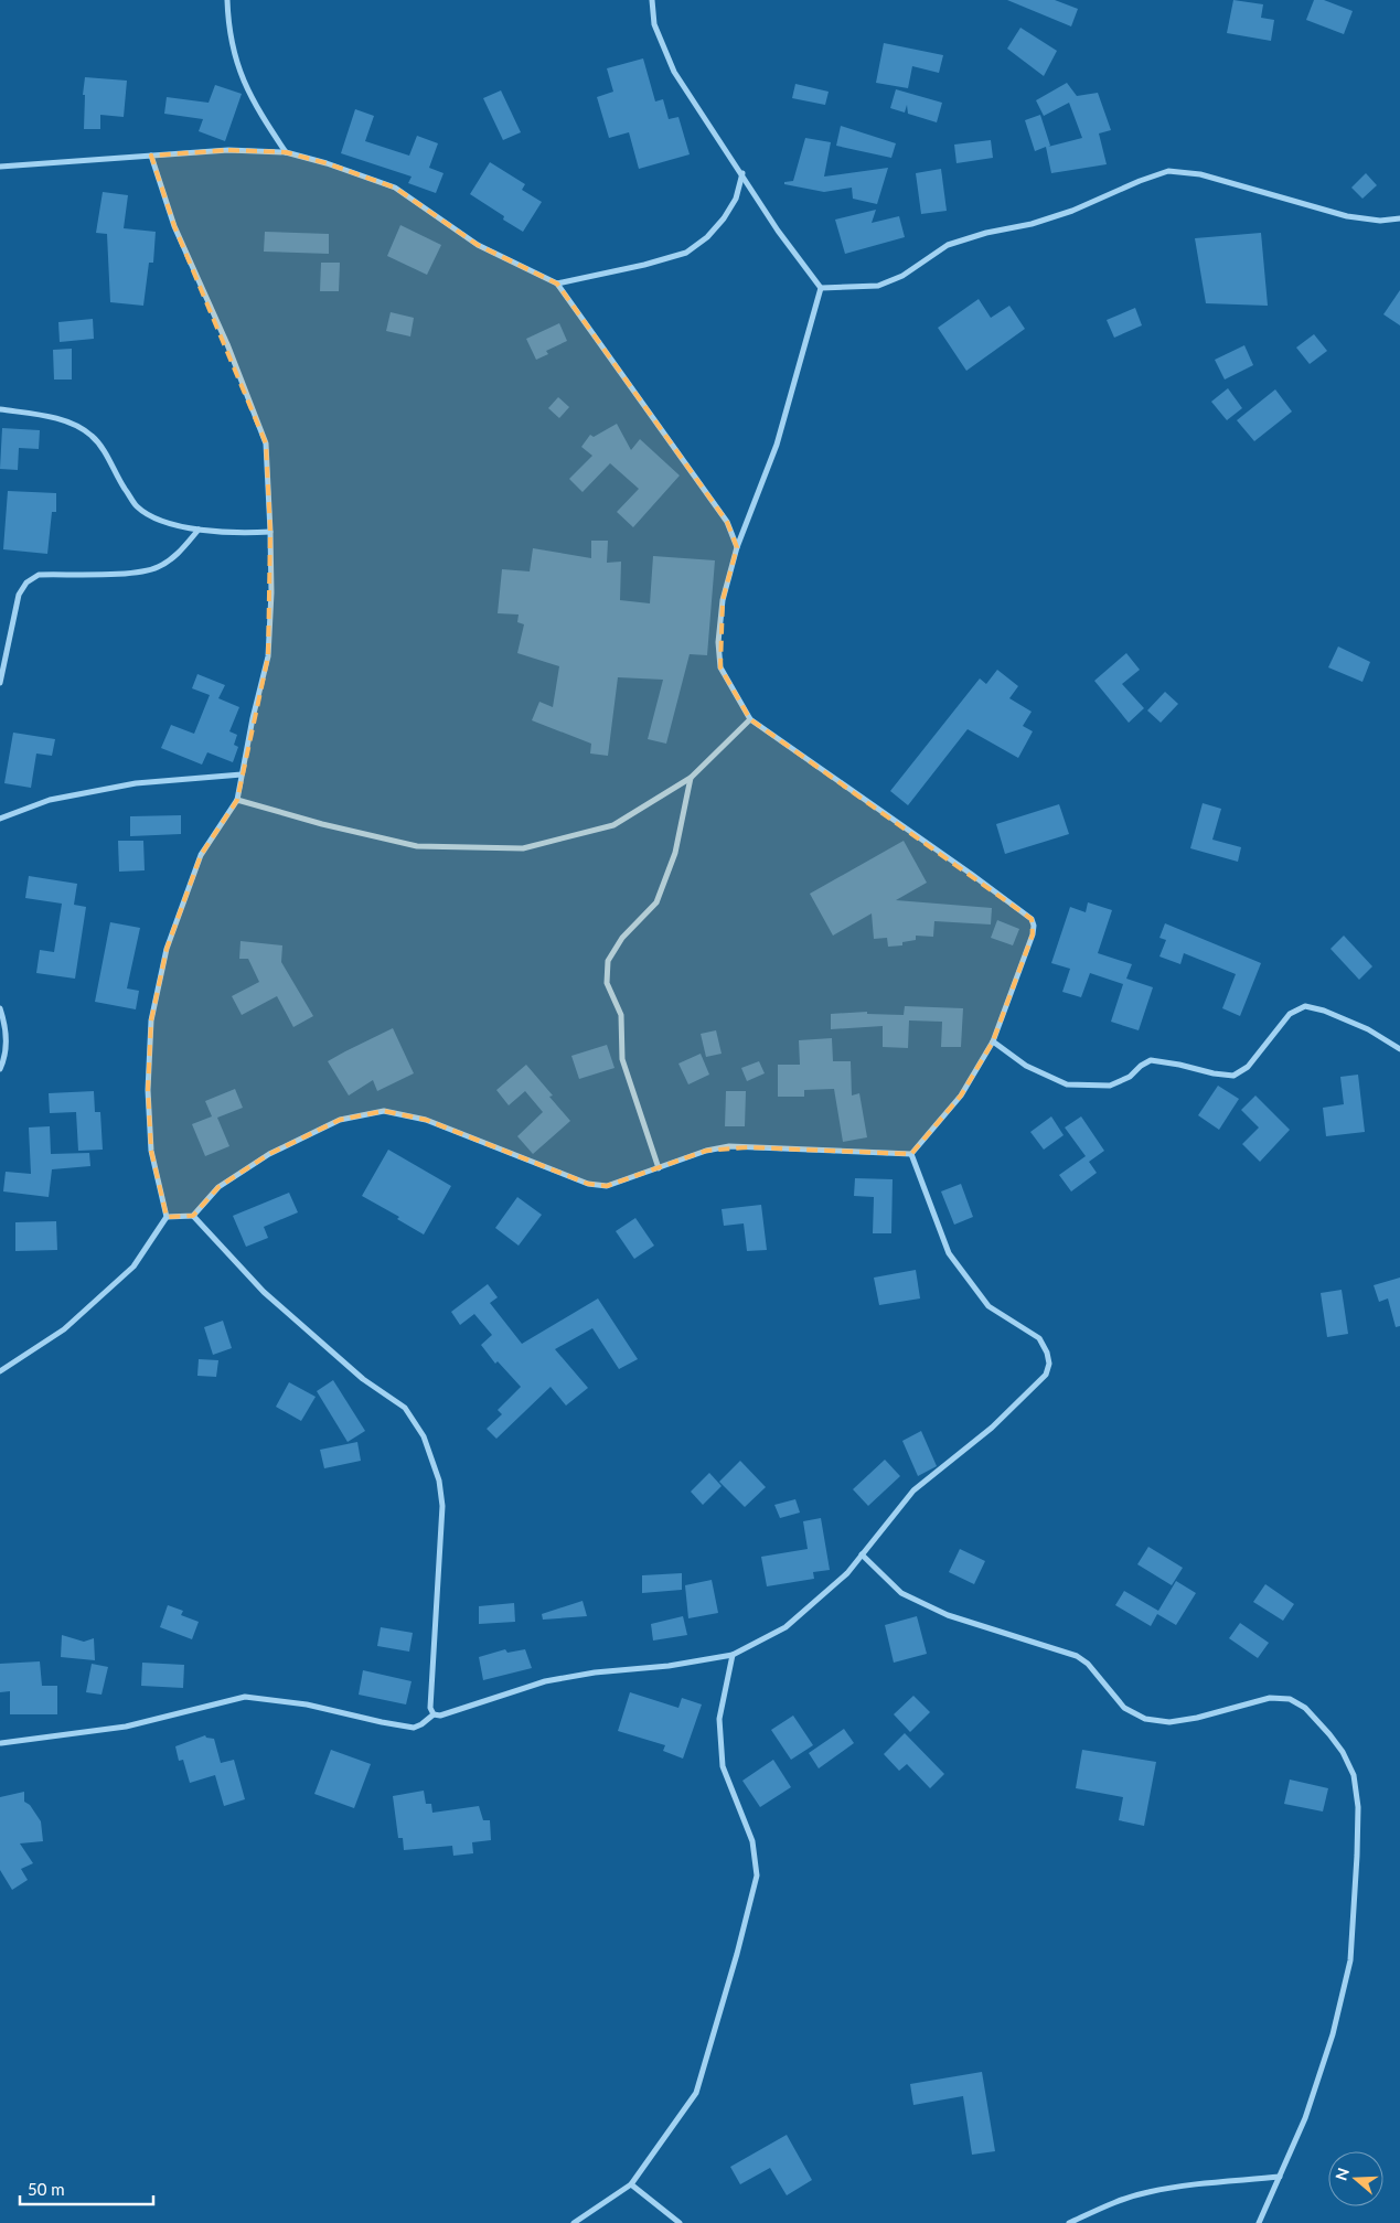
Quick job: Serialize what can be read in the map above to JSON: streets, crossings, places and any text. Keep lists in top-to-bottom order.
{
  "scale_bar": "50 m",
  "north": "left"
}
